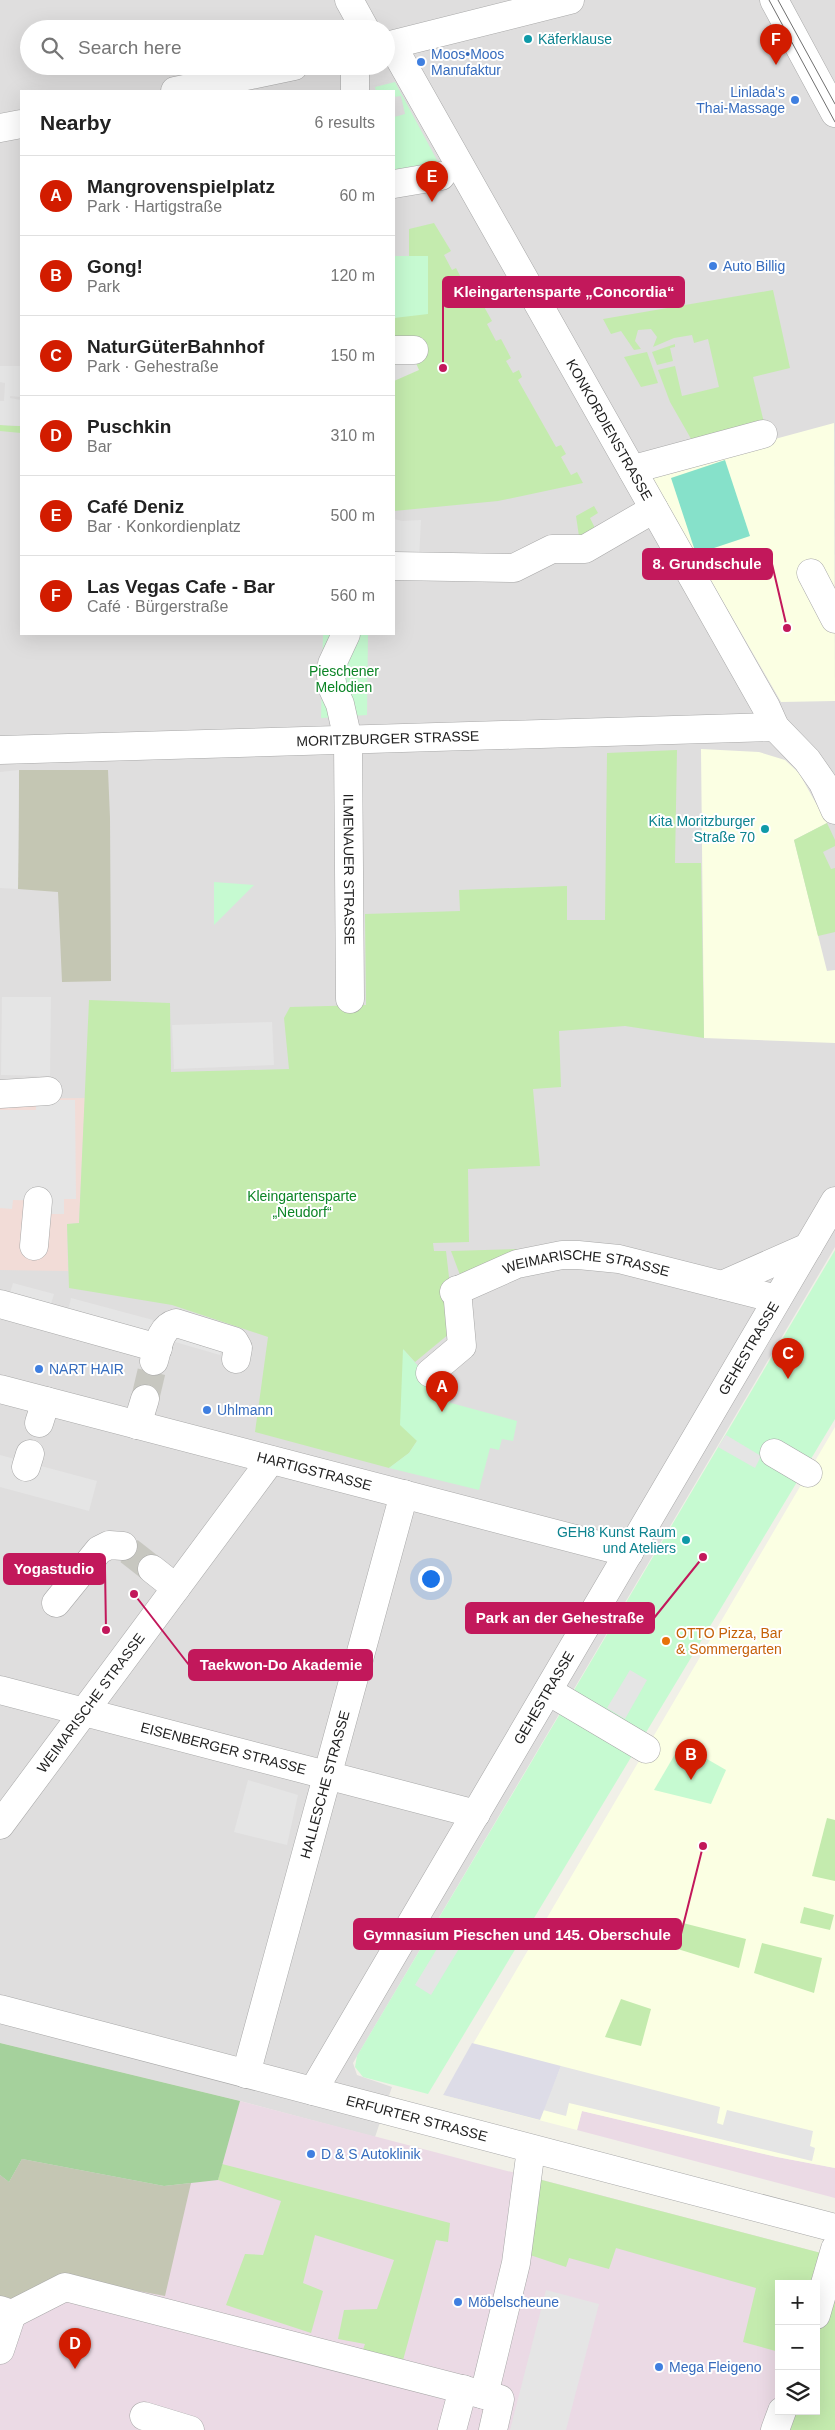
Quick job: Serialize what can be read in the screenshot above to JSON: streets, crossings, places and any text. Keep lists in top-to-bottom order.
{
  "streets": {
    "street": [
      "KONKORDIENSTRASSE",
      "MORITZBURGER STRASSE",
      "ILMENAUER STRASSE",
      "WEIMARISCHE STRASSE",
      "GEHESTRASSE",
      "HARTIGSTRASSE",
      "EISENBERGER STRASSE",
      "HALLESCHE STRASSE",
      "ERFURTER STRASSE"
    ]
  },
  "crossings": [
    ["KONKORDIENSTRASSE", "MORITZBURGER STRASSE"],
    ["MORITZBURGER STRASSE", "ILMENAUER STRASSE"],
    ["WEIMARISCHE STRASSE", "GEHESTRASSE"],
    ["WEIMARISCHE STRASSE", "HARTIGSTRASSE"],
    ["WEIMARISCHE STRASSE", "EISENBERGER STRASSE"],
    ["GEHESTRASSE", "HARTIGSTRASSE"],
    ["GEHESTRASSE", "EISENBERGER STRASSE"],
    ["GEHESTRASSE", "ERFURTER STRASSE"],
    ["HARTIGSTRASSE", "HALLESCHE STRASSE"],
    ["EISENBERGER STRASSE", "HALLESCHE STRASSE"],
    ["HALLESCHE STRASSE", "ERFURTER STRASSE"]
  ],
  "parks": ["Pieschener Melodien", "Kleingartensparte „Neudorf“"],
  "places": [
    "Käferklause",
    "Moos•Moos Manufaktur",
    "Linlada's Thai-Massage",
    "Auto Billig",
    "Kleingartensparte „Concordia“",
    "8. Grundschule",
    "Kita Moritzburger Straße 70",
    "NART HAIR",
    "Uhlmann",
    "GEH8 Kunst Raum und Ateliers",
    "Park an der Gehestraße",
    "Taekwon-Do Akademie",
    "Yogastudio",
    "OTTO Pizza, Bar & Sommergarten",
    "Gymnasium Pieschen und 145. Oberschule",
    "D & S Autoklinik",
    "Möbelscheune",
    "Mega Fleigeno"
  ],
  "page": {
    "search": "Search here",
    "pins": [
      "F",
      "E",
      "C",
      "A",
      "B",
      "D"
    ],
    "heading": ["Nearby", "6 results"],
    "list": [
      {
        "mark": "A",
        "name": "Mangrovenspielplatz",
        "note": "Park · Hartigstraße",
        "value": "60 m"
      },
      {
        "mark": "B",
        "name": "Gong!",
        "note": "Park",
        "value": "120 m"
      },
      {
        "mark": "C",
        "name": "NaturGüterBahnhof",
        "note": "Park · Gehestraße",
        "value": "150 m"
      },
      {
        "mark": "D",
        "name": "Puschkin",
        "note": "Bar",
        "value": "310 m"
      },
      {
        "mark": "E",
        "name": "Café Deniz",
        "note": "Bar · Konkordienplatz",
        "value": "500 m"
      },
      {
        "mark": "F",
        "name": "Las Vegas Cafe - Bar",
        "note": "Café · Bürgerstraße",
        "value": "560 m"
      }
    ],
    "map_buttons": ["+", "−"]
  }
}
